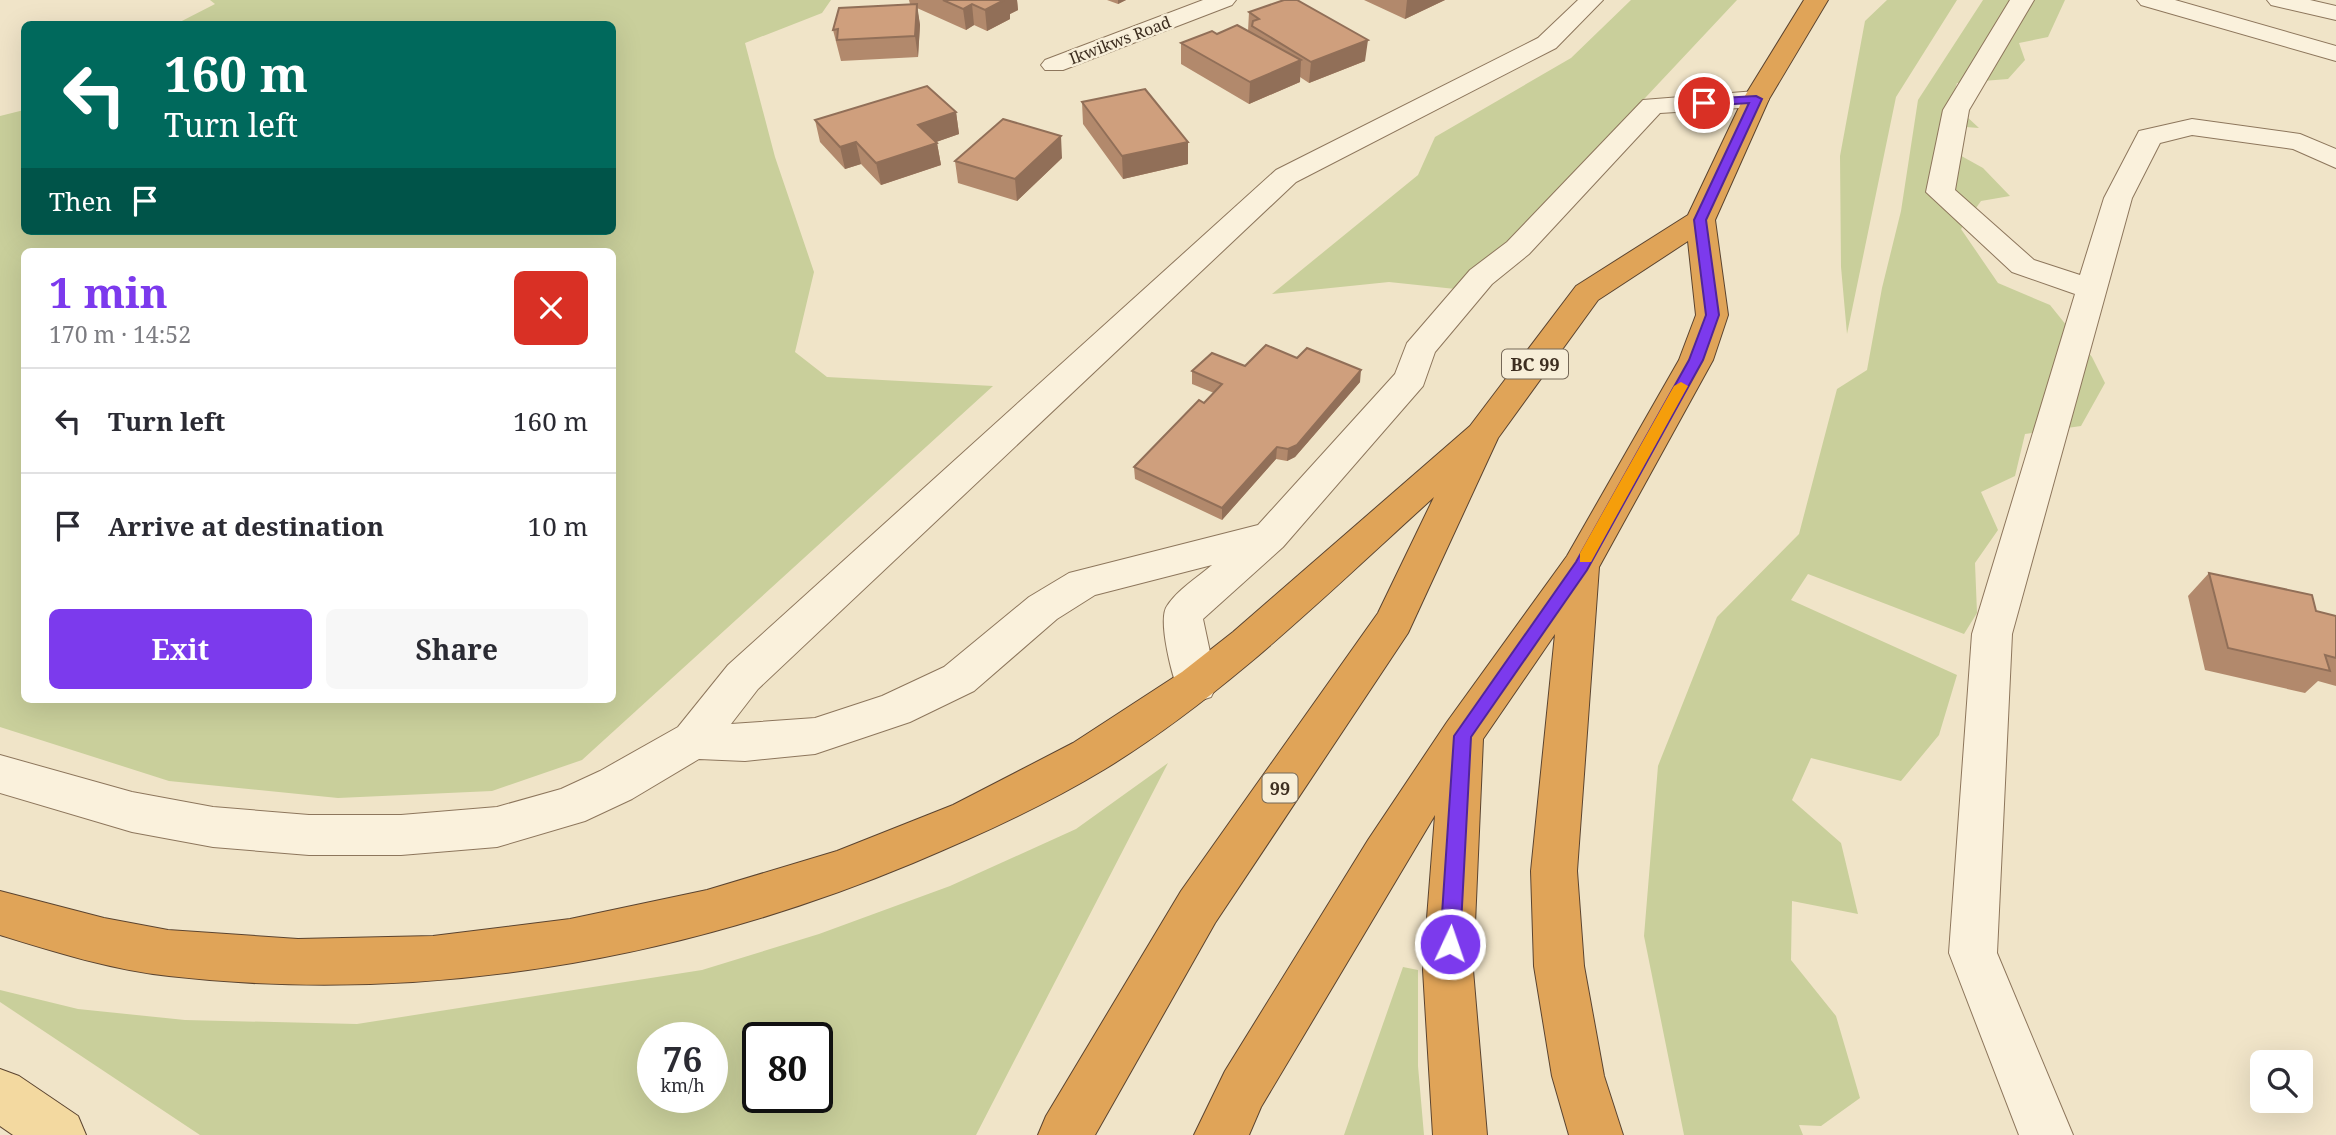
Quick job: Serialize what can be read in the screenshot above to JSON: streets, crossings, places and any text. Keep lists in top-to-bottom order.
{
  "streets": {
    "highway": ["BC 99", "99"],
    "street": ["Ikwikws Road"]
  },
  "crossings": [
    ["BC 99", "99"]
  ],
  "page": {
    "turn": ["160 m", "Turn left"],
    "then": "Then",
    "heading": ["1 min", "170 m · 14:52"],
    "list": [
      {
        "name": "Turn left",
        "value": "160 m"
      },
      {
        "name": "Arrive at destination",
        "value": "10 m"
      }
    ],
    "buttons": ["Exit", "Share"],
    "speed": "76 km/h",
    "limit": "80"
  }
}
